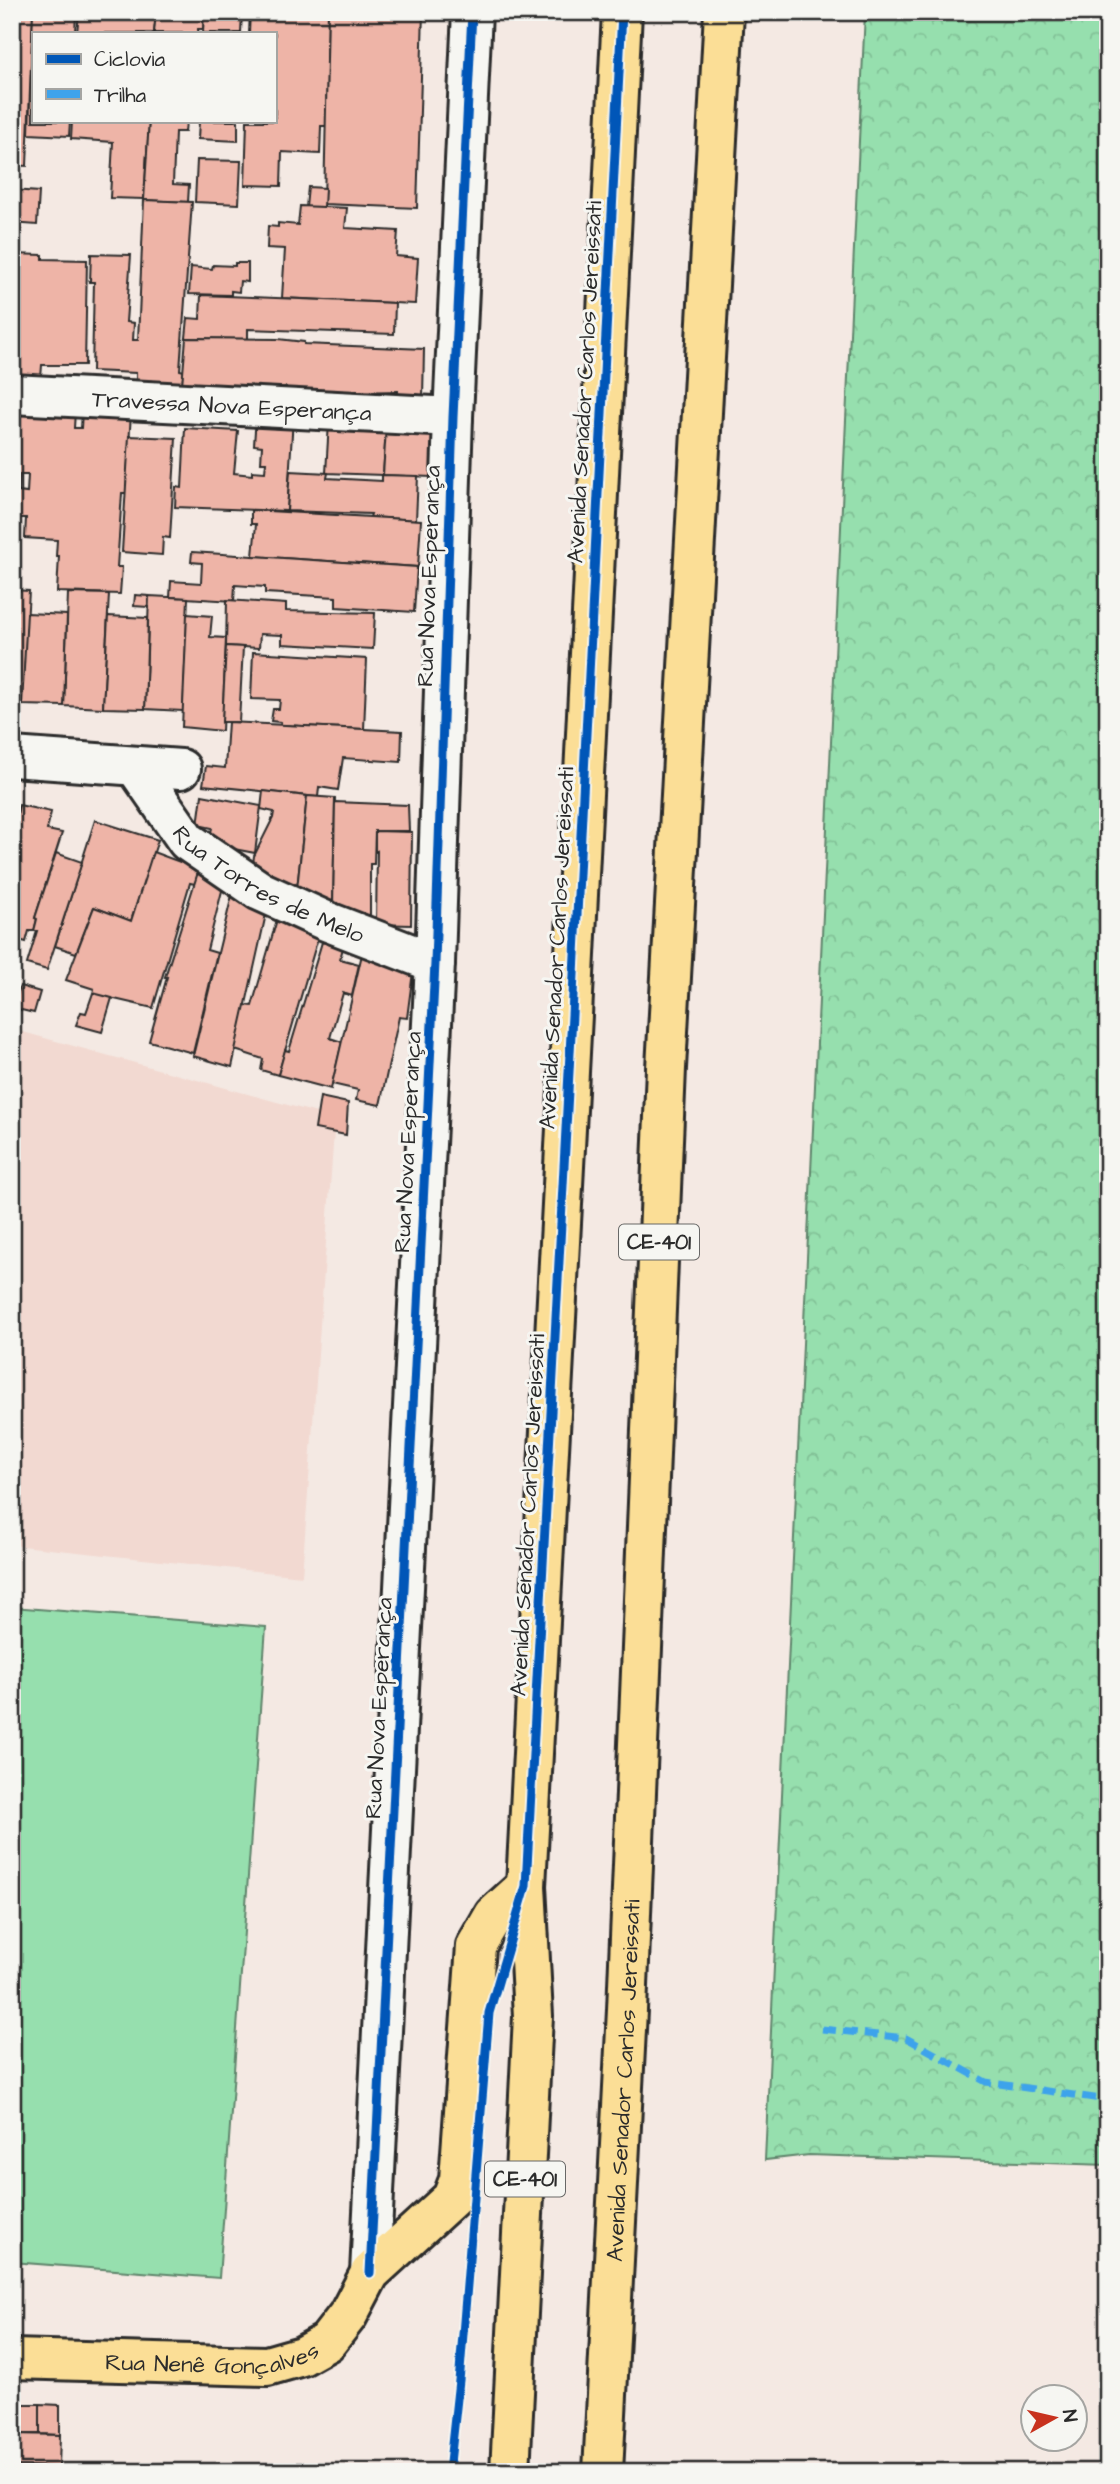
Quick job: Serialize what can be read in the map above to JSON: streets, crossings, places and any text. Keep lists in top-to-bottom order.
{
  "streets": {
    "main road": ["Avenida Senador Carlos Jereissati", "CE-401", "Rua Nenê Gonçalves"],
    "street": ["Travessa Nova Esperança", "Rua Nova Esperança", "Rua Torres de Melo"]
  },
  "crossings": [
    ["Avenida Senador Carlos Jereissati", "Rua Nenê Gonçalves"],
    ["Travessa Nova Esperança", "Rua Nova Esperança"],
    ["Rua Nova Esperança", "Rua Torres de Melo"],
    ["Rua Nova Esperança", "Rua Nenê Gonçalves"]
  ],
  "legend": ["Ciclovia", "Trilha"],
  "north": "right"
}
